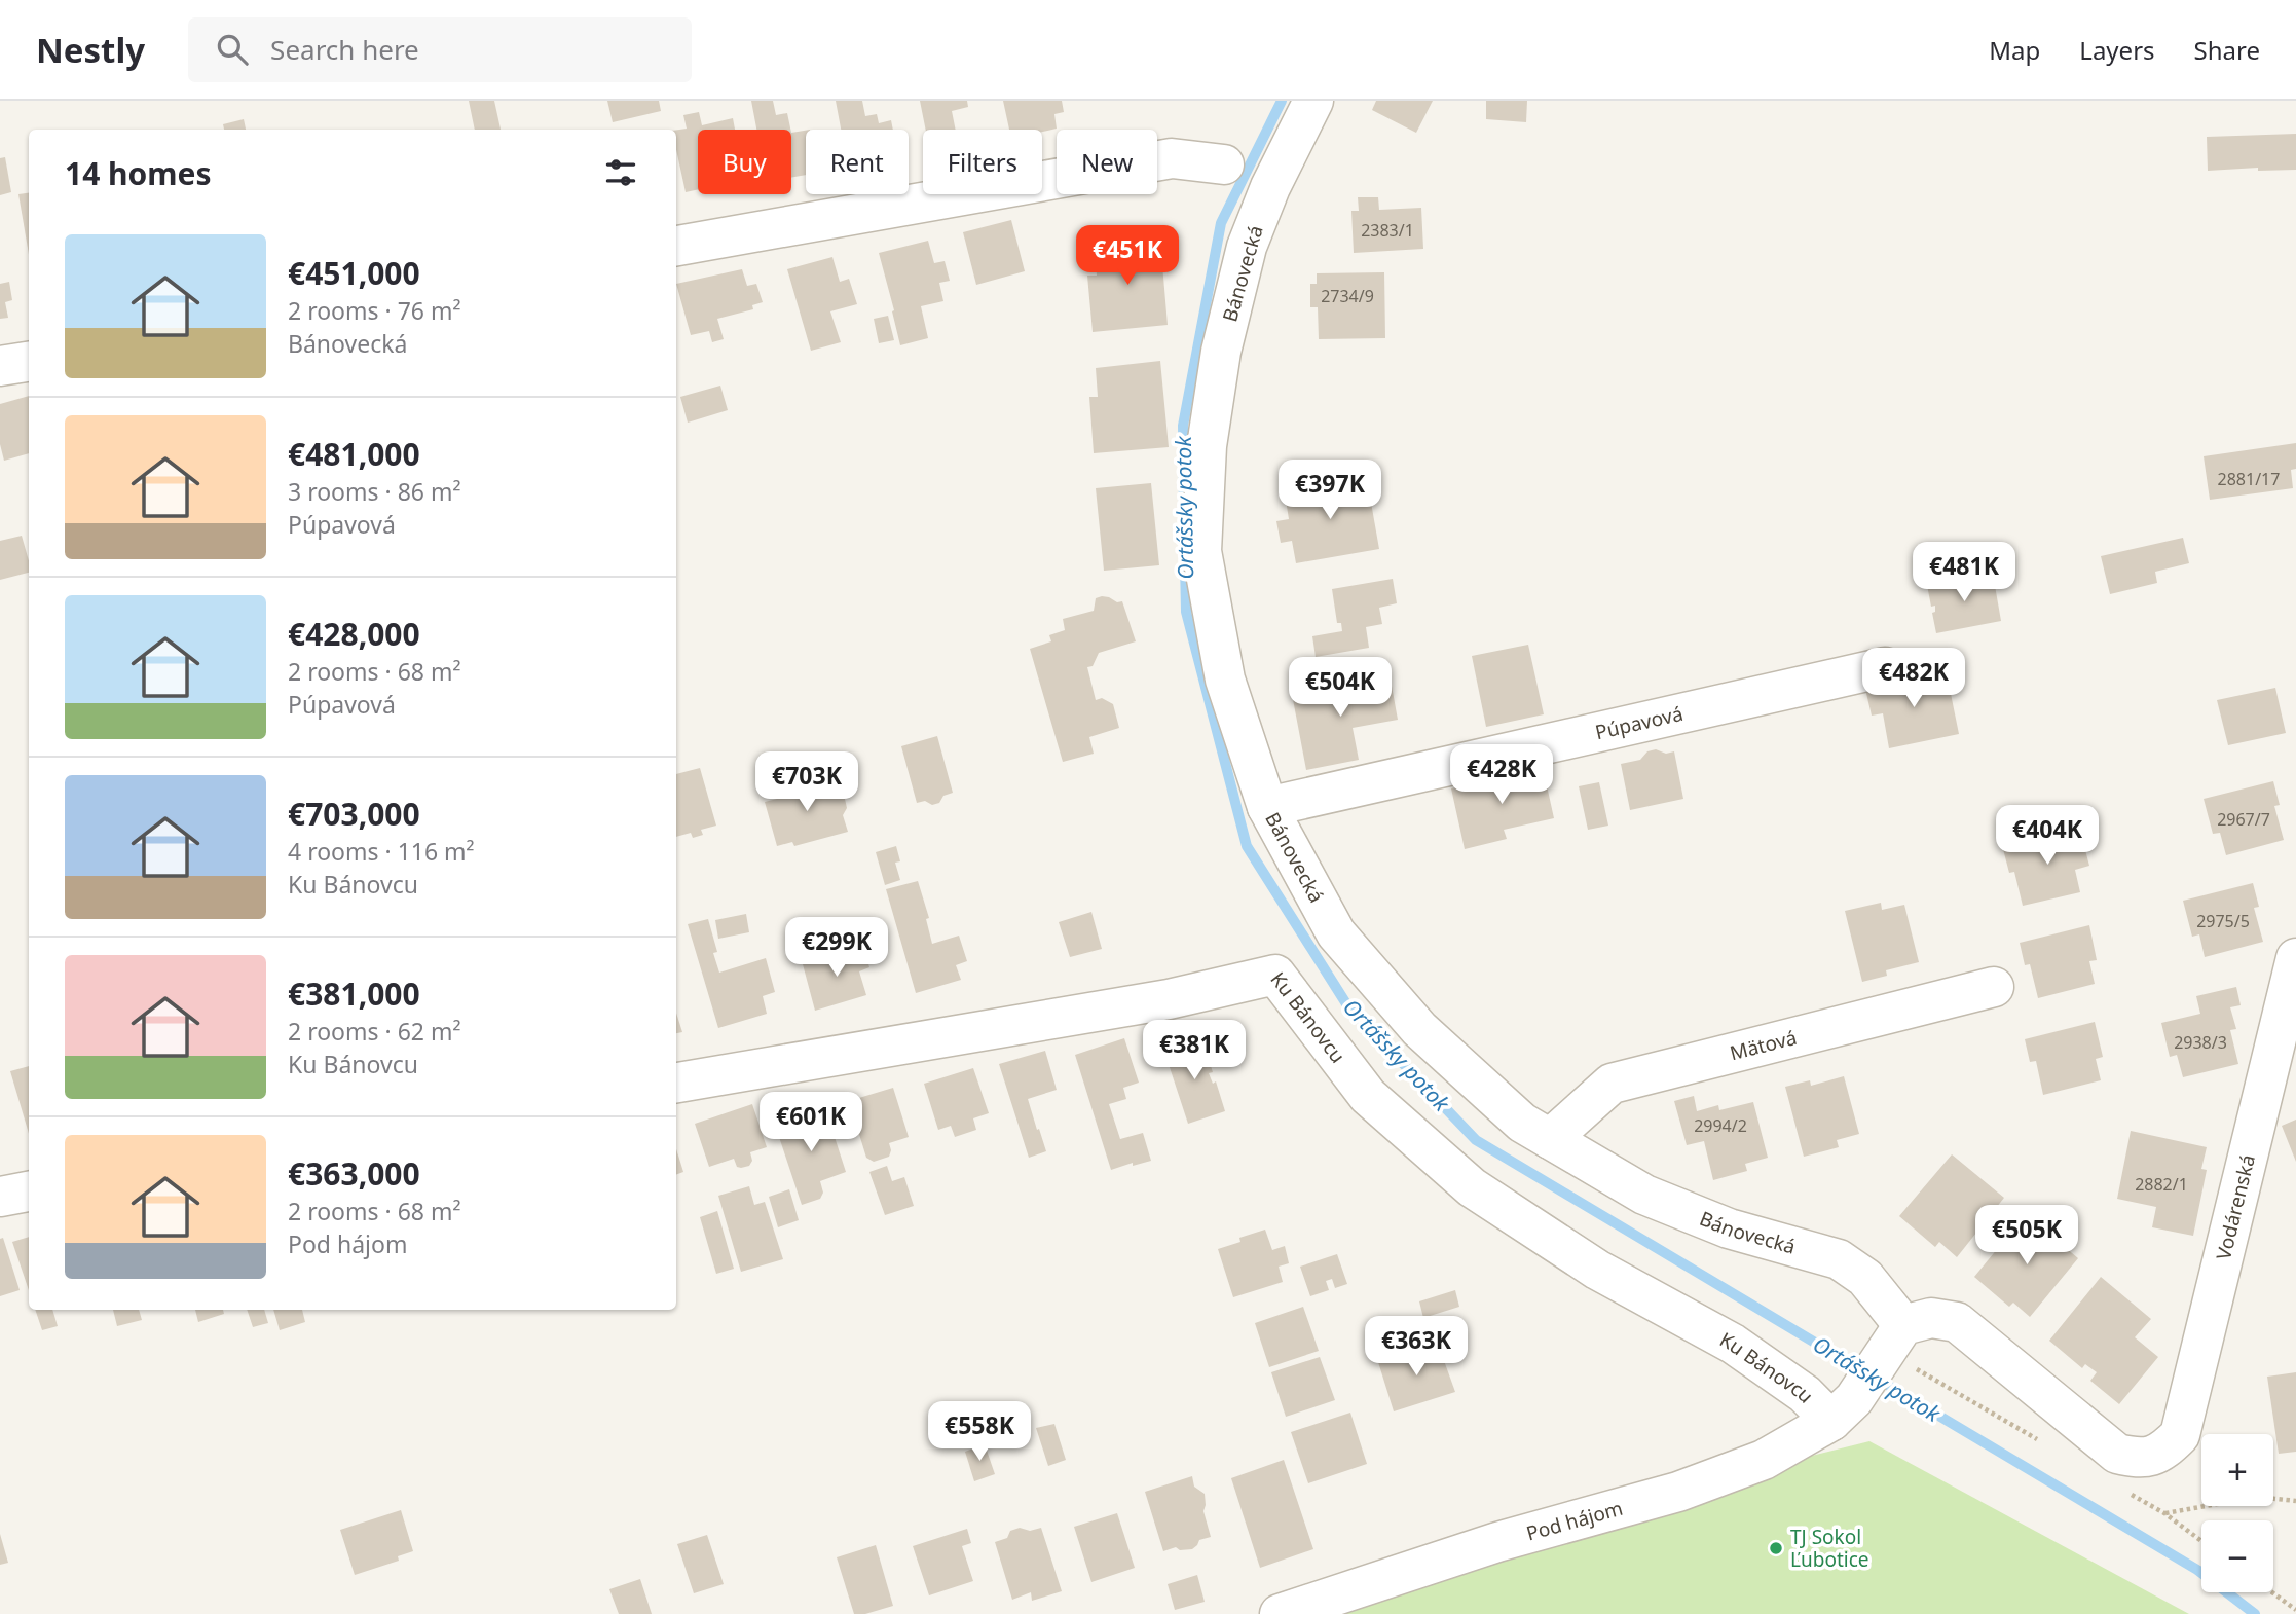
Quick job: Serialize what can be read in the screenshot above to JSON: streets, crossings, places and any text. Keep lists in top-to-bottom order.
{
  "streets": {
    "street": [
      "Bánovecká",
      "Púpavová",
      "Ku Bánovcu",
      "Mätová",
      "Vodárenská",
      "Pod hájom"
    ]
  },
  "crossings": [
    ["Bánovecká", "Púpavová"],
    ["Bánovecká", "Mätová"],
    ["Bánovecká", "Vodárenská"],
    ["Ku Bánovcu", "Pod hájom"]
  ],
  "water": ["Ortášsky potok"],
  "places": ["TJ Sokol Ľubotice"],
  "house_numbers": [
    "2383/1",
    "2734/9",
    "2881/17",
    "2967/7",
    "2975/5",
    "2938/3",
    "2994/2",
    "2882/1"
  ],
  "page": {
    "header": "Nestly",
    "search": "Search here",
    "nav": ["Map", "Layers", "Share"],
    "chip": [
      "Buy",
      "Rent",
      "Filters",
      "New"
    ],
    "heading": "14 homes",
    "list": [
      {
        "name": "€451,000",
        "note": "2 rooms · 76 m² · Bánovecká"
      },
      {
        "name": "€481,000",
        "note": "3 rooms · 86 m² · Púpavová"
      },
      {
        "name": "€428,000",
        "note": "2 rooms · 68 m² · Púpavová"
      },
      {
        "name": "€703,000",
        "note": "4 rooms · 116 m² · Ku Bánovcu"
      },
      {
        "name": "€381,000",
        "note": "2 rooms · 62 m² · Ku Bánovcu"
      },
      {
        "name": "€363,000",
        "note": "2 rooms · 68 m² · Pod hájom"
      }
    ],
    "price": [
      "€451K",
      "€397K",
      "€481K",
      "€482K",
      "€504K",
      "€428K",
      "€703K",
      "€404K",
      "€299K",
      "€381K",
      "€601K",
      "€505K",
      "€363K",
      "€558K"
    ],
    "map_buttons": ["+", "−"]
  }
}
